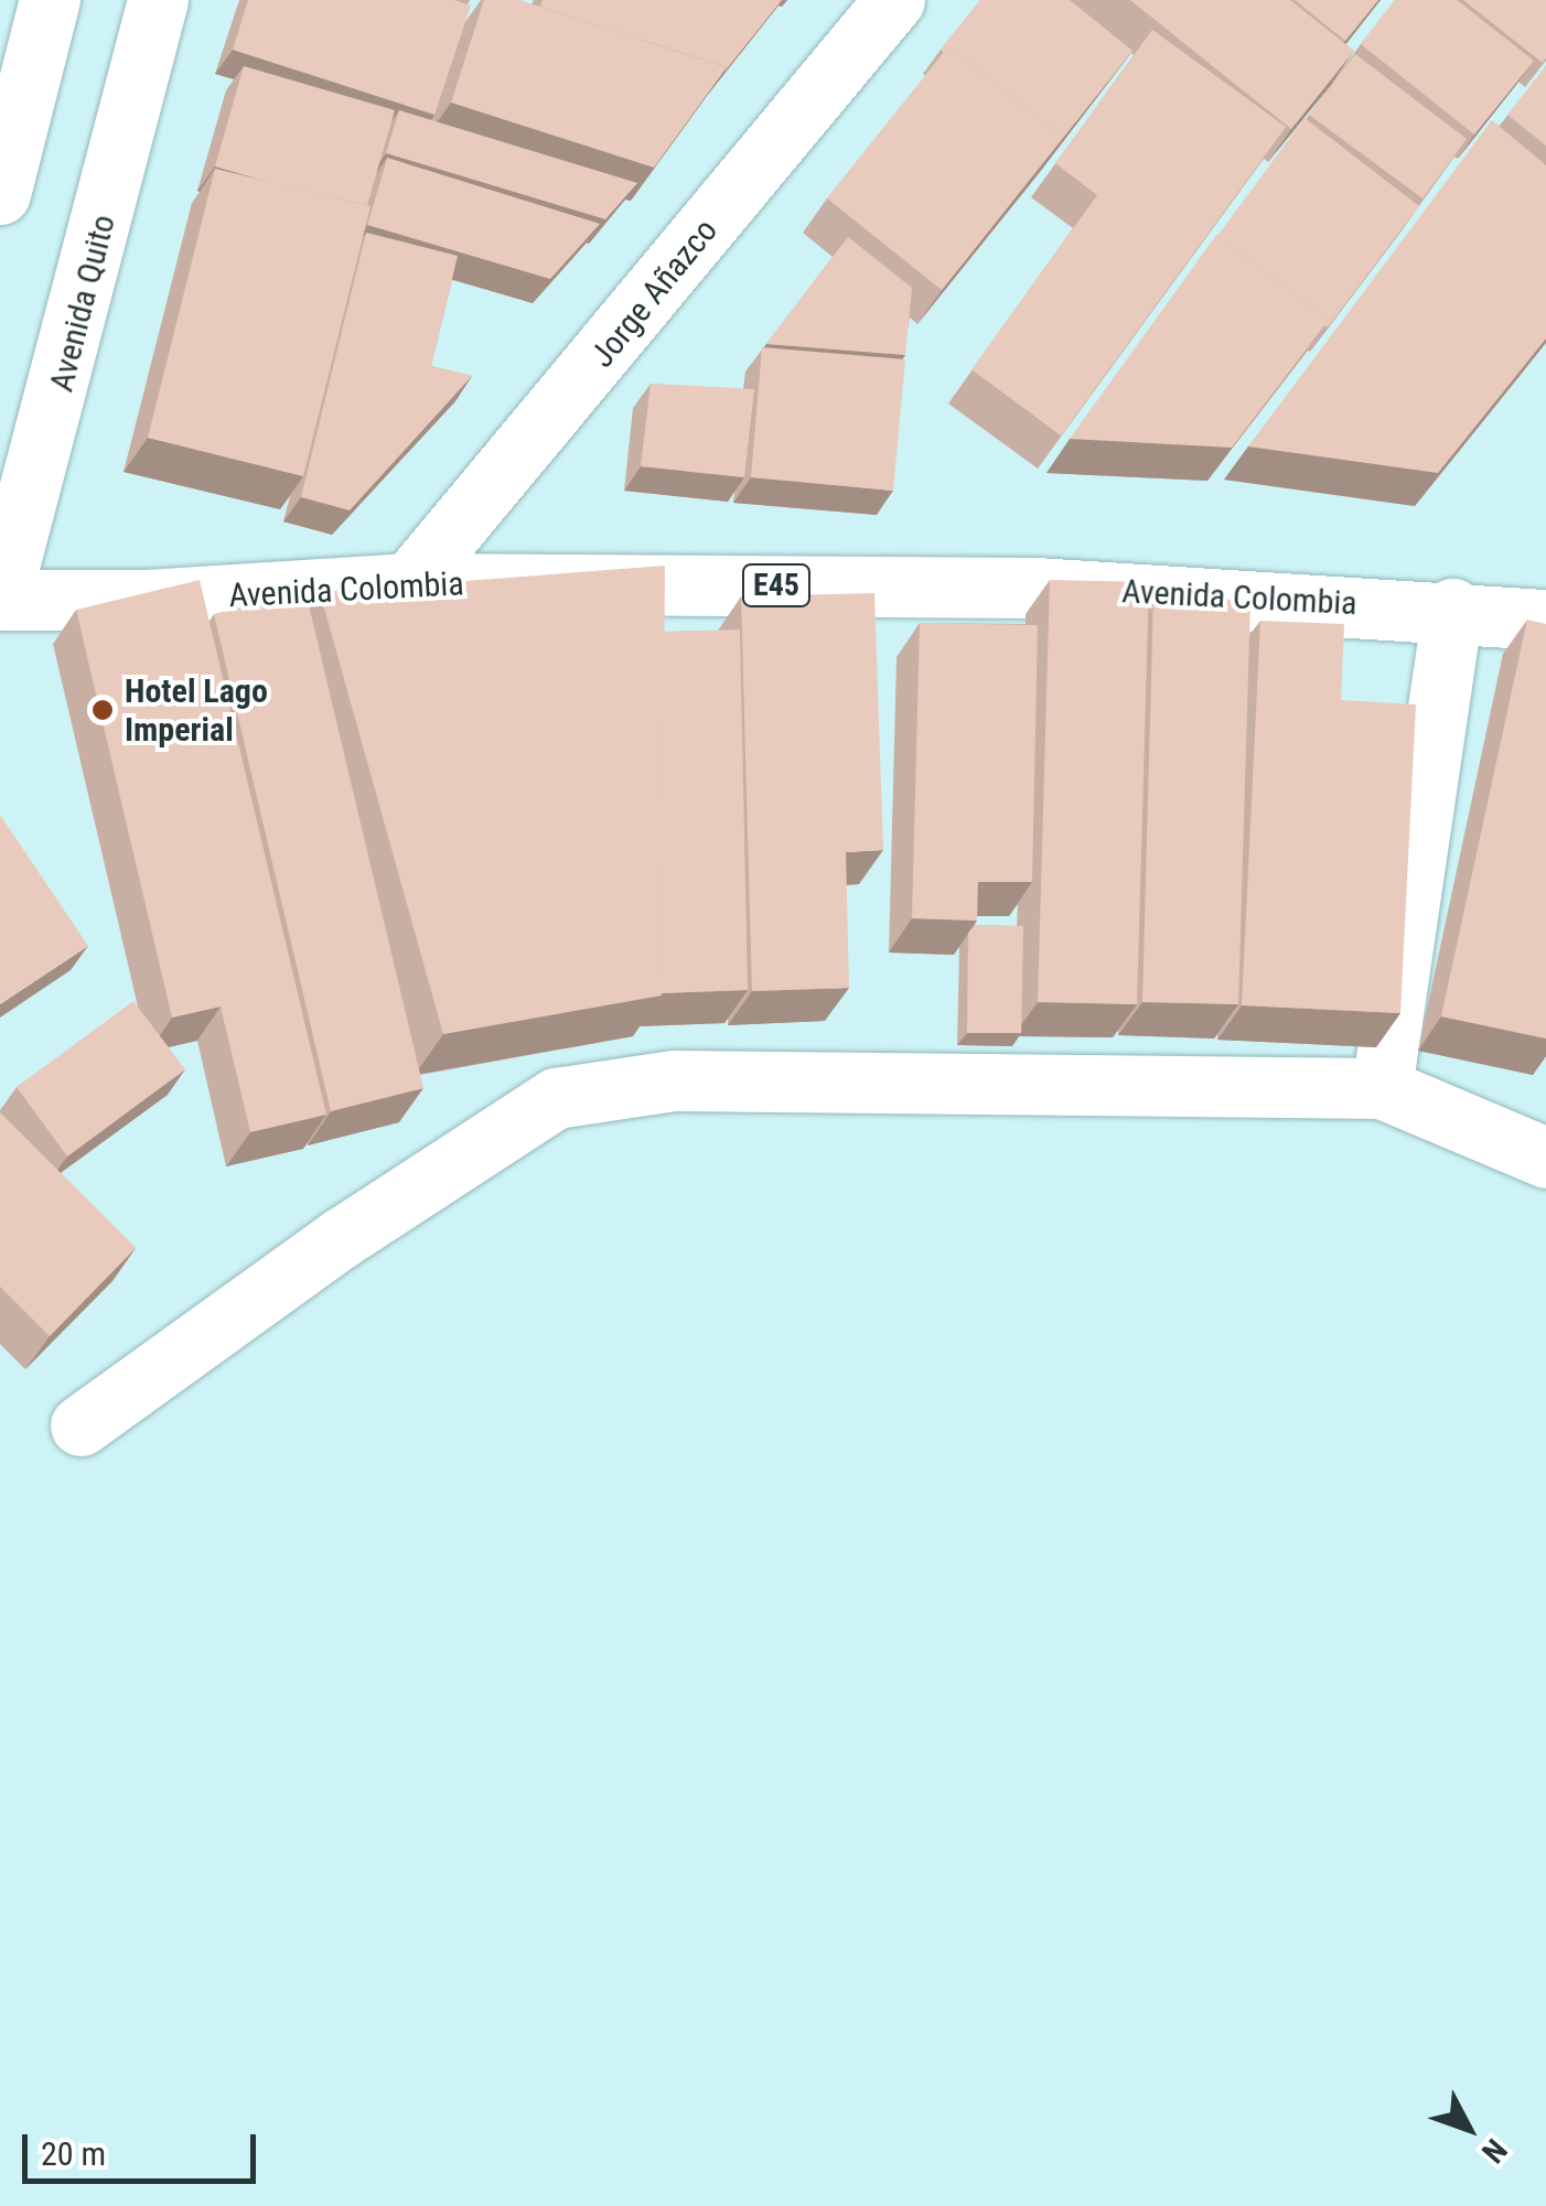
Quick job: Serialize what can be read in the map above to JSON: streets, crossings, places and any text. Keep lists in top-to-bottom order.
{
  "streets": {
    "main road": [
      "Jorge Añazco",
      "Avenida Quito",
      "E45",
      "Avenida Colombia"
    ]
  },
  "crossings": [
    ["Jorge Añazco", "Avenida Colombia"],
    ["Avenida Quito", "Avenida Colombia"]
  ],
  "places": ["Hotel Lago Imperial"],
  "scale_bar": "20 m",
  "north": "bottom right"
}
